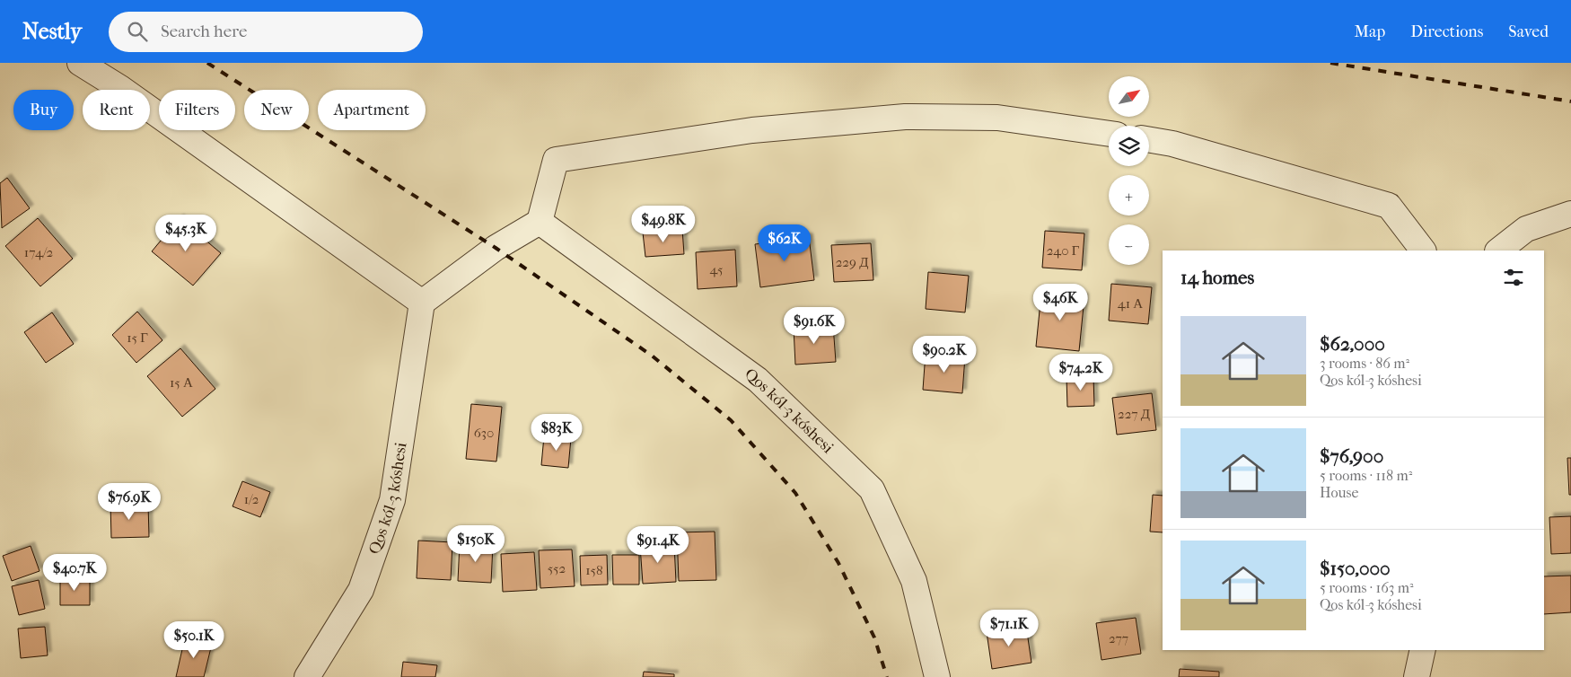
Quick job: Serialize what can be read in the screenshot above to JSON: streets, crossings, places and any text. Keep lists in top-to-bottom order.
{
  "streets": {
    "street": ["Qos kól-3 kóshesi"]
  },
  "house_numbers": [
    "240 Г",
    "174/2",
    "229 Д",
    "45",
    "41 А",
    "15 Г",
    "15 А",
    "227 Д",
    "630",
    "1/2",
    "552",
    "158",
    "277"
  ],
  "north": "top right",
  "page": {
    "header": "Nestly",
    "search": "Search here",
    "nav": ["Map", "Directions", "Saved"],
    "map_buttons": ["+", "−"],
    "chip": [
      "Buy",
      "Rent",
      "Filters",
      "New",
      "Apartment"
    ],
    "price": [
      "$49.8K",
      "$45.3K",
      "$62K",
      "$46K",
      "$91.6K",
      "$90.2K",
      "$74.2K",
      "$83K",
      "$76.9K",
      "$150K",
      "$91.4K",
      "$40.7K",
      "$71.1K",
      "$50.1K"
    ],
    "heading": "14 homes",
    "list": [
      {
        "name": "$62,000",
        "note": "3 rooms · 86 m² · Qos kól-3 kóshesi"
      },
      {
        "name": "$76,900",
        "note": "5 rooms · 118 m² · House"
      },
      {
        "name": "$150,000",
        "note": "5 rooms · 163 m² · Qos kól-3 kóshesi"
      }
    ]
  }
}
